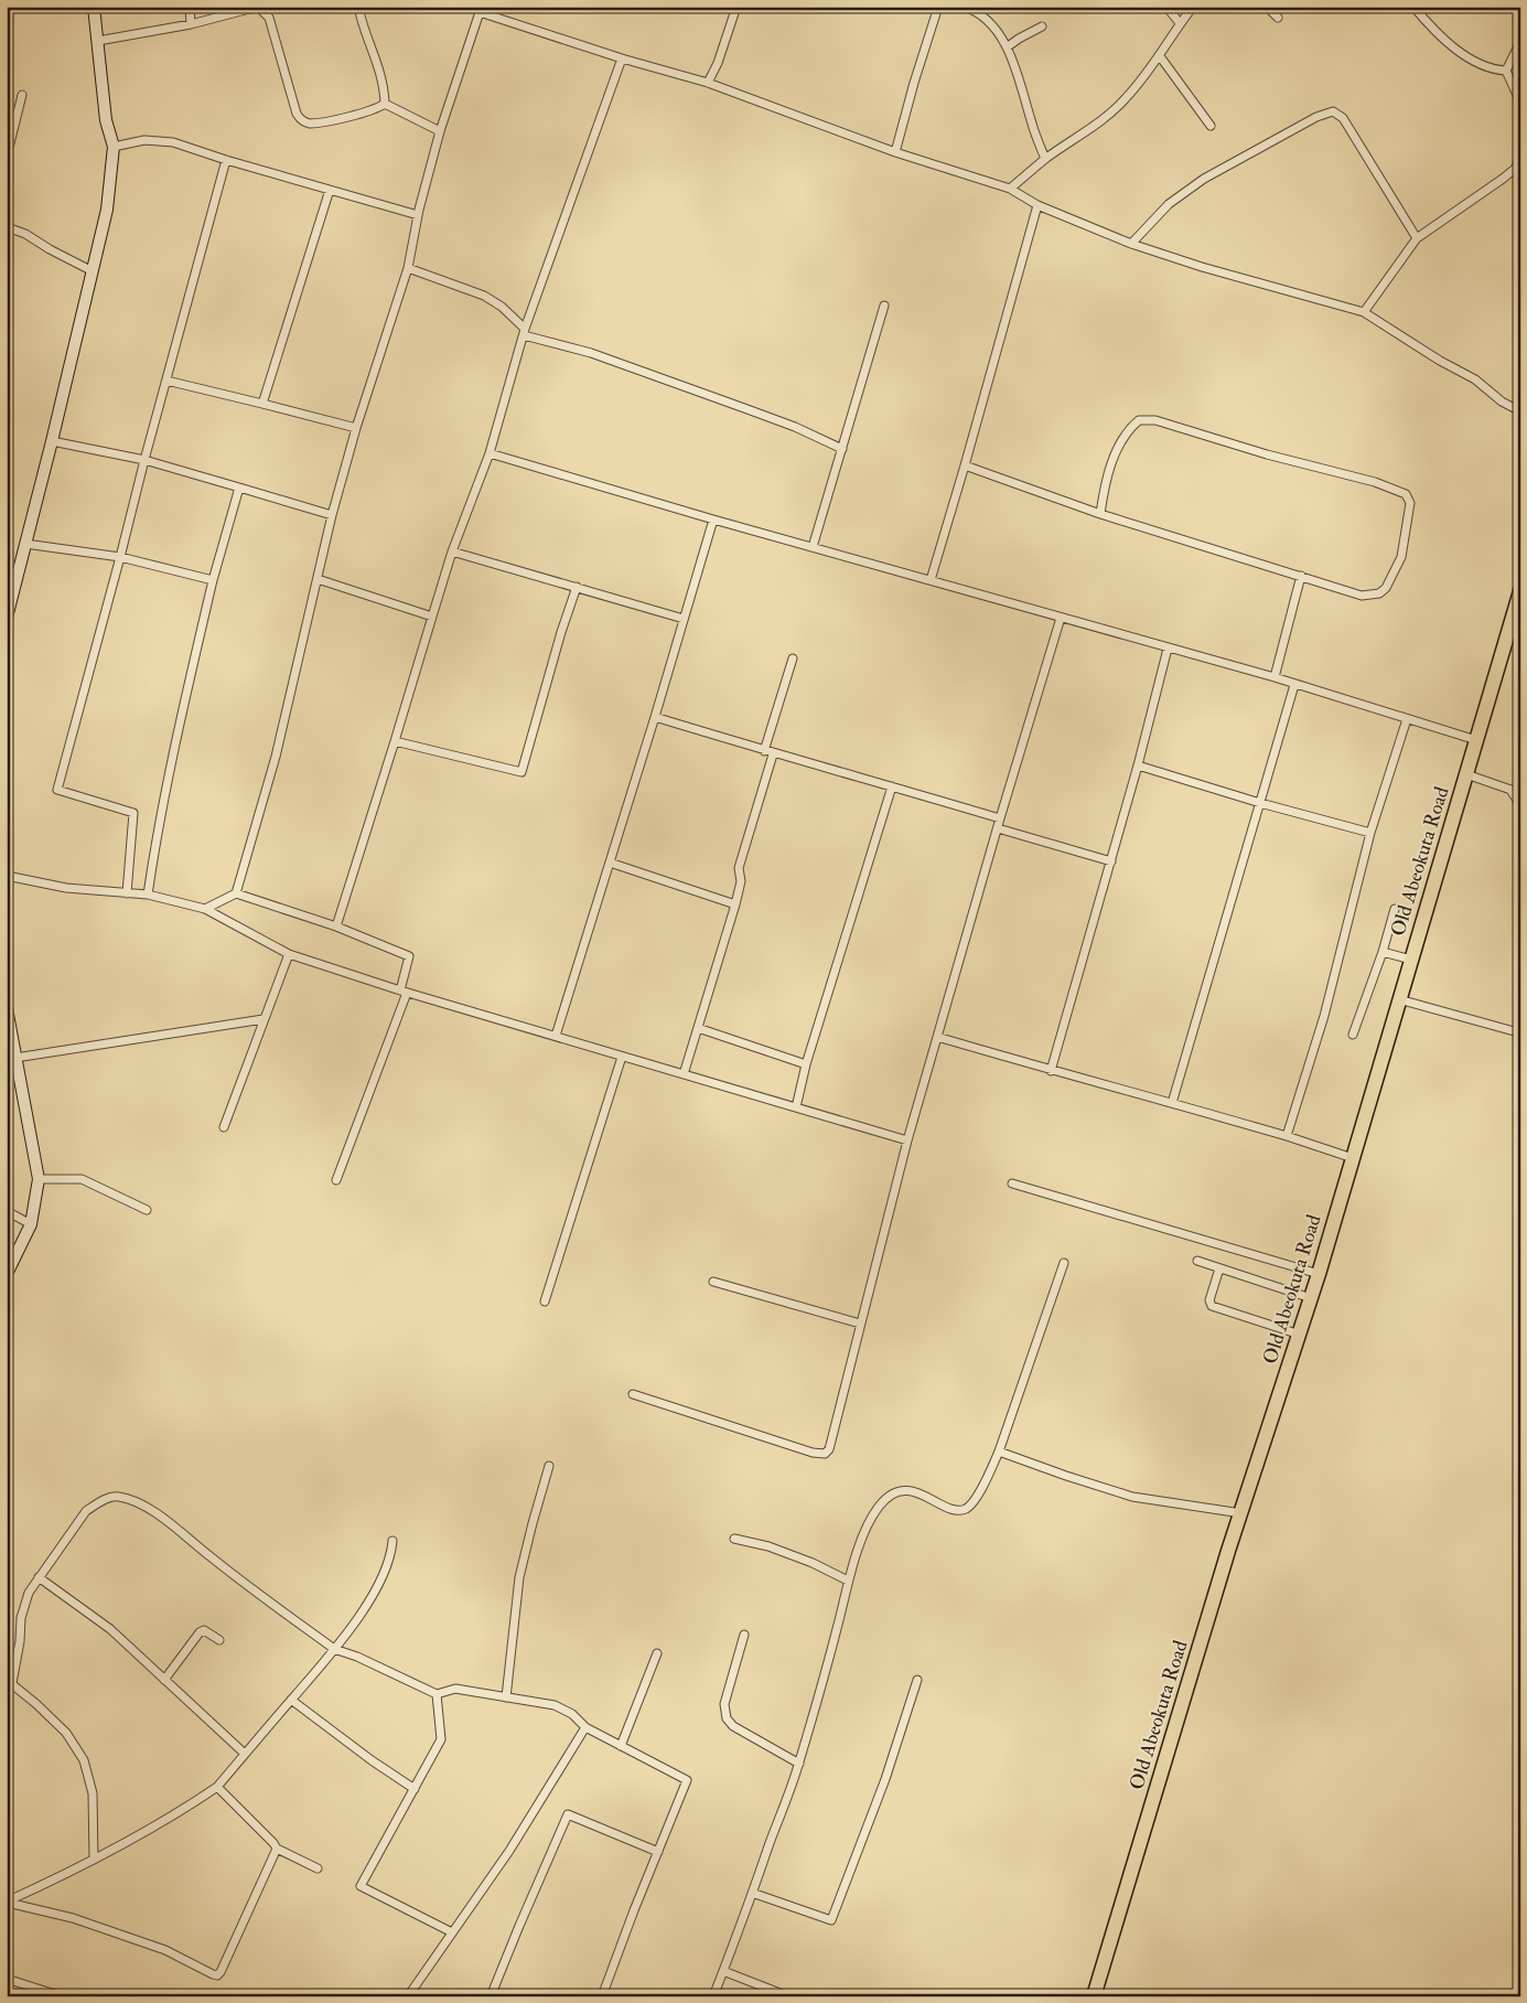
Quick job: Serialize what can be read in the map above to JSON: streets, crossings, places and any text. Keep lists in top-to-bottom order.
{
  "streets": {
    "highway": ["Old Abeokuta Road"]
  }
}
